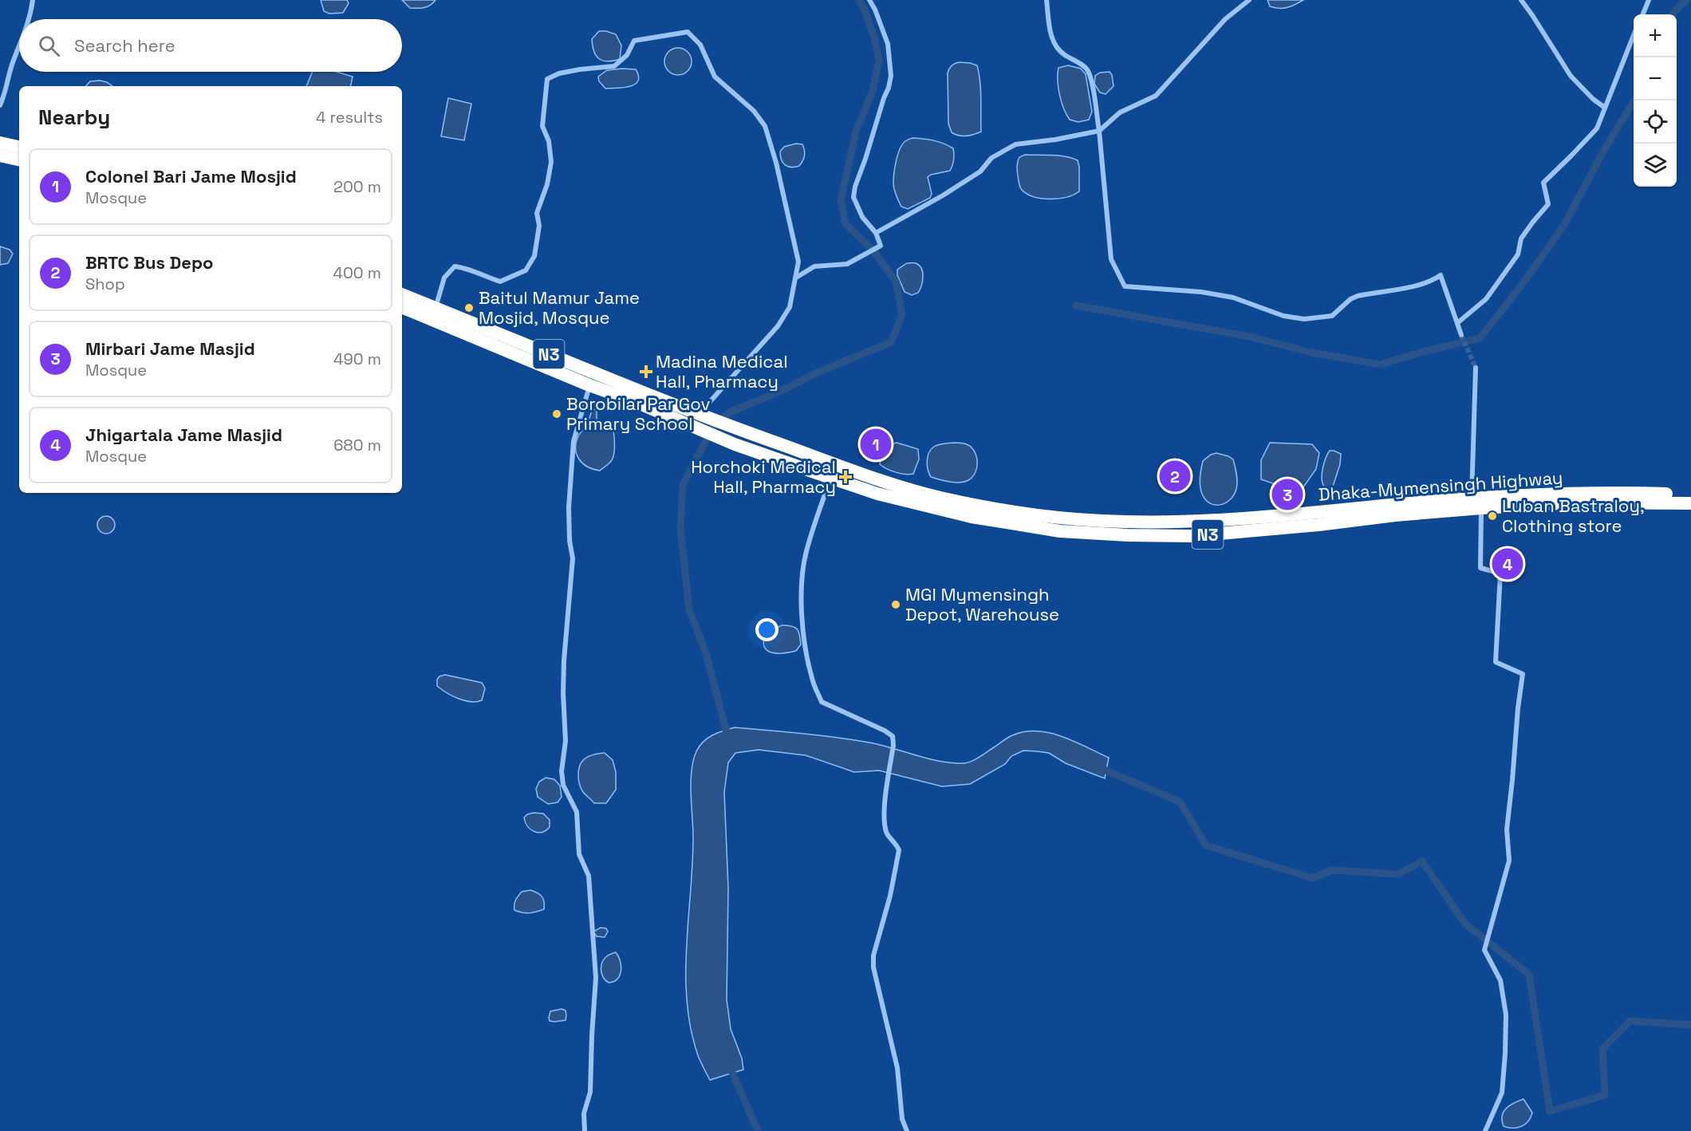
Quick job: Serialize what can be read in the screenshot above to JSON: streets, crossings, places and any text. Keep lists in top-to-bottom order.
{
  "streets": {
    "highway": ["N3", "Dhaka-Mymensingh Highway"]
  },
  "crossings": [
    ["N3", "Dhaka-Mymensingh Highway"]
  ],
  "places": {
    "other": [
      "Baitul Mamur Jame Mosjid, Mosque",
      "Borobilar Par Gov Primary School",
      "Luban Bastraloy, Clothing store",
      "MGI Mymensingh Depot, Warehouse"
    ],
    "health": ["Madina Medical Hall, Pharmacy", "Horchoki Medical Hall, Pharmacy"]
  },
  "page": {
    "map_buttons": ["+", "−"],
    "search": "Search here",
    "heading": ["Nearby", "4 results"],
    "list": [
      {
        "mark": "1",
        "name": "Colonel Bari Jame Mosjid",
        "note": "Mosque",
        "value": "200 m"
      },
      {
        "mark": "2",
        "name": "BRTC Bus Depo",
        "note": "Shop",
        "value": "400 m"
      },
      {
        "mark": "3",
        "name": "Mirbari Jame Masjid",
        "note": "Mosque",
        "value": "490 m"
      },
      {
        "mark": "4",
        "name": "Jhigartala Jame Masjid",
        "note": "Mosque",
        "value": "680 m"
      }
    ],
    "pins": [
      "1",
      "2",
      "3",
      "4"
    ]
  }
}
